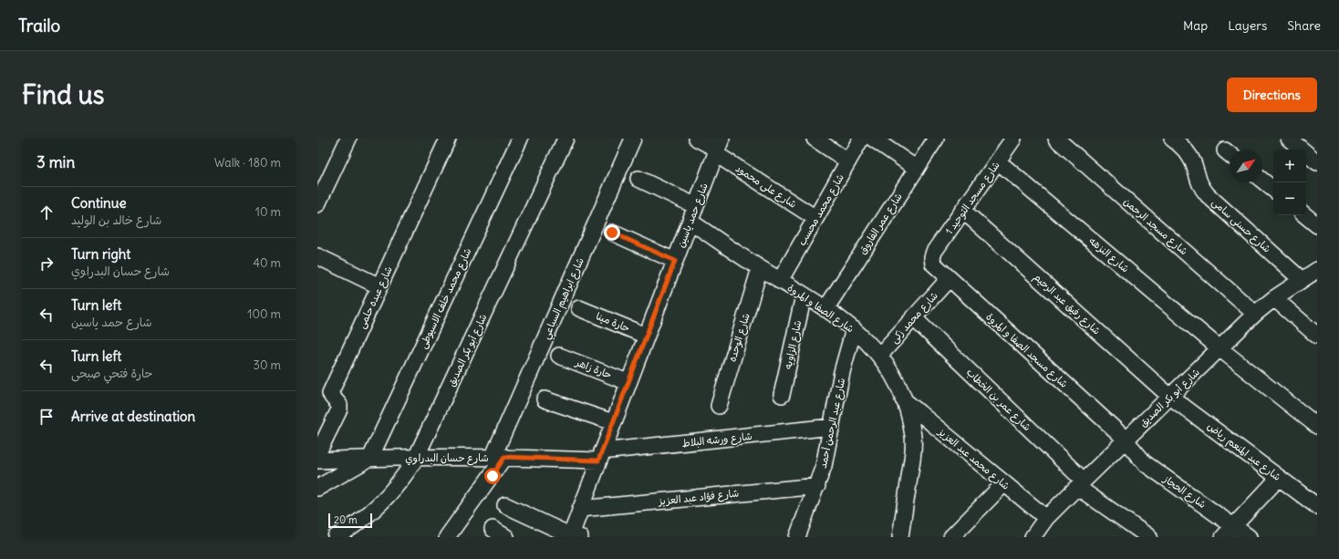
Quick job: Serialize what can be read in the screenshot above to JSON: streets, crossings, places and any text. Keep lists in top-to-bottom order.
{
  "streets": {
    "street": [
      "شارع على محمود",
      "شارع مسجد التوحيد 1",
      "شارع محمد محسب",
      "شارع حمد ياسين",
      "شارع عمر الفاروق",
      "شارع حسنى سامى",
      "شارع مسجد الرحمن",
      "شارع النزهه",
      "شارع عبده حلمى",
      "شارع محمد خلف الاسيوطى",
      "شارع ابراهيم السباعي",
      "شارع رفيق عبد الرحيم",
      "شارع الصفا و المروة",
      "شارع محمد زكى",
      "حارة مينا",
      "شارع الوحده",
      "شارع الزاويه",
      "شارع أبو بكر الصديق",
      "شارع مسجد الصفا و المروة",
      "حارة زاهر",
      "شارع عمر بن الخطاب",
      "شارع عبد الرحمن أحمد",
      "شارع ورشه البلاط",
      "شارع عبد المنعم رياض",
      "شارع حسان البدراوي",
      "شارع محمد عبد العزيز",
      "شارع الحجاز",
      "شارع فؤاد عبد العزيز"
    ]
  },
  "crossings": [
    ["شارع على محمود", "شارع محمد محسب"],
    ["شارع على محمود", "شارع حمد ياسين"],
    ["شارع مسجد التوحيد 1", "شارع النزهه"],
    ["شارع مسجد التوحيد 1", "شارع رفيق عبد الرحيم"],
    ["شارع مسجد التوحيد 1", "شارع مسجد الصفا و المروة"],
    ["شارع محمد محسب", "شارع الصفا و المروة"],
    ["شارع حمد ياسين", "شارع الصفا و المروة"],
    ["شارع حمد ياسين", "حارة مينا"],
    ["شارع حمد ياسين", "حارة زاهر"],
    ["شارع حمد ياسين", "شارع ورشه البلاط"],
    ["شارع حمد ياسين", "شارع حسان البدراوي"],
    ["شارع حمد ياسين", "شارع فؤاد عبد العزيز"],
    ["شارع عمر الفاروق", "شارع الصفا و المروة"],
    ["شارع حسنى سامى", "شارع أبو بكر الصديق"],
    ["شارع مسجد الرحمن", "شارع أبو بكر الصديق"],
    ["شارع النزهه", "شارع أبو بكر الصديق"],
    ["شارع محمد خلف الاسيوطى", "شارع حسان البدراوي"],
    ["شارع ابراهيم السباعي", "شارع حسان البدراوي"],
    ["شارع رفيق عبد الرحيم", "شارع أبو بكر الصديق"],
    ["شارع رفيق عبد الرحيم", "شارع عبد المنعم رياض"],
    ["شارع الصفا و المروة", "شارع محمد زكى"],
    ["شارع الصفا و المروة", "شارع الوحده"],
    ["شارع الصفا و المروة", "شارع الزاويه"],
    ["شارع الصفا و المروة", "شارع عبد الرحمن أحمد"],
    ["شارع الصفا و المروة", "شارع محمد عبد العزيز"],
    ["شارع محمد زكى", "شارع مسجد الصفا و المروة"],
    ["شارع محمد زكى", "شارع عمر بن الخطاب"],
    ["شارع أبو بكر الصديق", "شارع مسجد الصفا و المروة"],
    ["شارع أبو بكر الصديق", "شارع عمر بن الخطاب"],
    ["شارع أبو بكر الصديق", "شارع عبد المنعم رياض"],
    ["شارع أبو بكر الصديق", "شارع حسان البدراوي"],
    ["شارع أبو بكر الصديق", "شارع محمد عبد العزيز"],
    ["شارع أبو بكر الصديق", "شارع الحجاز"],
    ["شارع مسجد الصفا و المروة", "شارع الحجاز"],
    ["شارع عبد الرحمن أحمد", "شارع ورشه البلاط"],
    ["شارع عبد الرحمن أحمد", "شارع فؤاد عبد العزيز"],
    ["شارع ورشه البلاط", "شارع حسان البدراوي"]
  ],
  "scale_bar": "20 m",
  "north": "top right",
  "page": {
    "header": "Trailo",
    "nav": ["Map", "Layers", "Share"],
    "buttons": "Directions",
    "title": "Find us",
    "heading": ["3 min", "Walk · 180 m"],
    "map_buttons": ["+", "−"],
    "list": [
      ["Continue", "شارع خالد بن الوليد", "10 m"],
      ["Turn right", "شارع حسان البدراوي", "40 m"],
      ["Turn left", "شارع حمد ياسين", "100 m"],
      ["Turn left", "حارة فتحي صبحى", "30 m"],
      "Arrive at destination"
    ],
    "scale": "20 m"
  }
}
